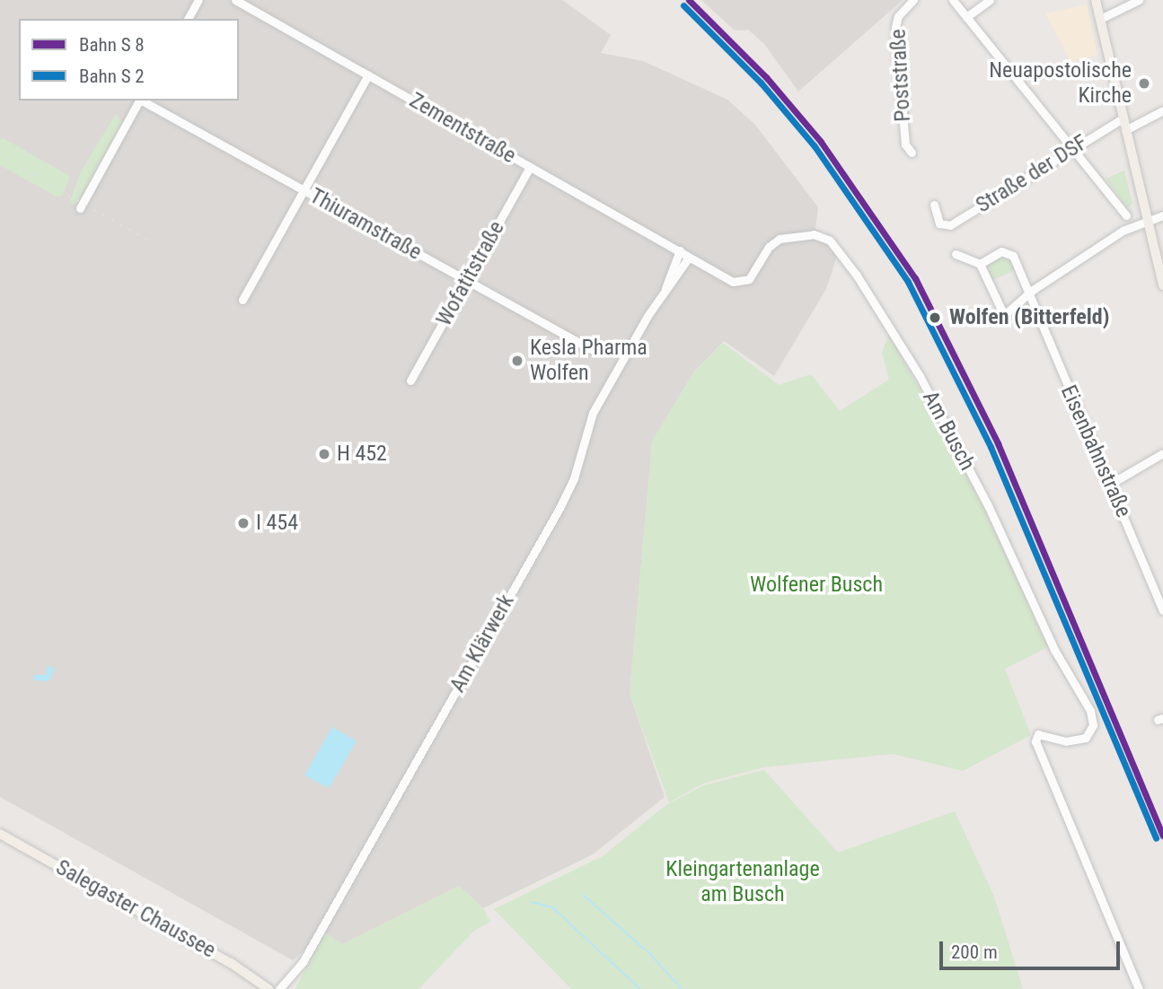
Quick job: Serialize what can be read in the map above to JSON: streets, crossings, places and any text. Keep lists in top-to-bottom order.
{
  "streets": {
    "main road": ["Salegaster Chaussee"],
    "street": [
      "Poststraße",
      "Zementstraße",
      "Straße der DSF",
      "Thiuramstraße",
      "Wofatitstraße",
      "Am Busch",
      "Eisenbahnstraße",
      "Am Klärwerk"
    ]
  },
  "crossings": [
    ["Zementstraße", "Wofatitstraße"],
    ["Zementstraße", "Am Busch"],
    ["Zementstraße", "Am Klärwerk"],
    ["Thiuramstraße", "Wofatitstraße"],
    ["Am Busch", "Am Klärwerk"]
  ],
  "parks": ["Wolfener Busch", "Kleingartenanlage am Busch"],
  "places": [
    "Neuapostolische Kirche",
    "Wolfen (Bitterfeld)",
    "Kesla Pharma Wolfen",
    "H 452",
    "I 454"
  ],
  "legend": ["Bahn S 8", "Bahn S 2"],
  "scale_bar": "200 m"
}
